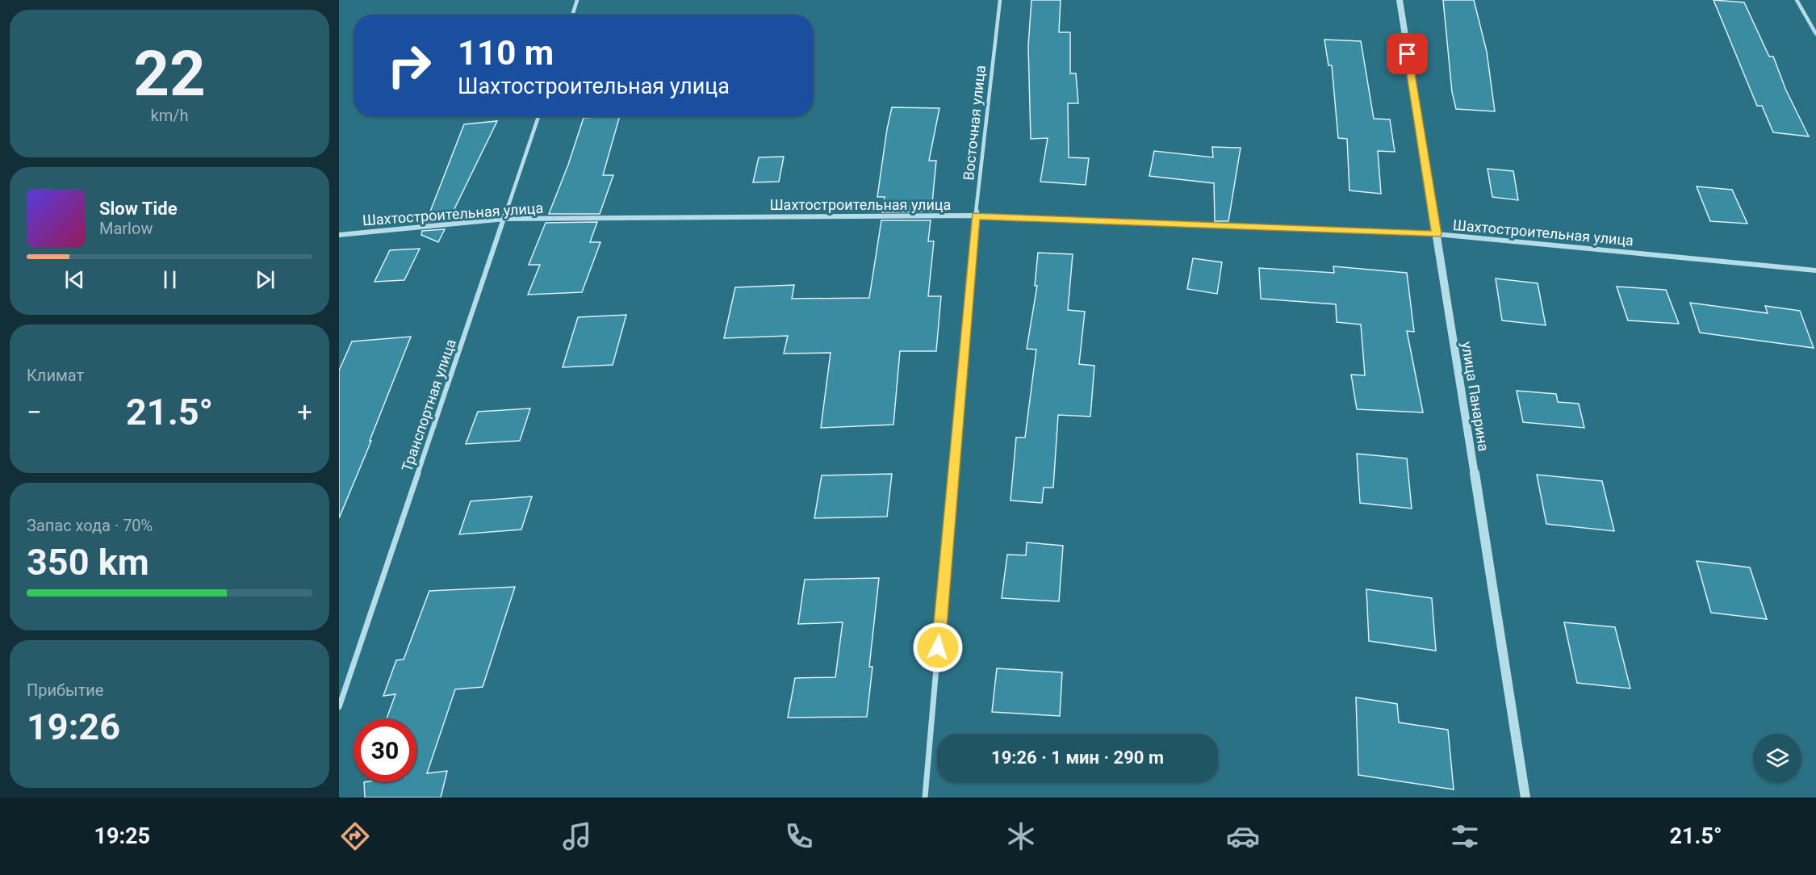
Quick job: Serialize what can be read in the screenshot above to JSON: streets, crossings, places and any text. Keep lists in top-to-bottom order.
{
  "streets": {
    "street": [
      "Восточная улица",
      "Шахтостроительная улица",
      "улица Панарина",
      "Транспортная улица"
    ]
  },
  "crossings": [
    ["Восточная улица", "Шахтостроительная улица"],
    ["Шахтостроительная улица", "улица Панарина"],
    ["Шахтостроительная улица", "Транспортная улица"]
  ],
  "page": {
    "tile": [
      ["22", "km/h"],
      "Климат",
      ["Запас хода · 70%", "350 km"],
      ["Прибытие", "19:26"]
    ],
    "turn": ["110 m", "Шахтостроительная улица"],
    "song": ["Slow Tide", "Marlow"],
    "heat": ["−", "21.5°", "+"],
    "limit": "30",
    "trip": "19:26 · 1 мин · 290 m",
    "tabs": ["19:25", "21.5°"]
  }
}
